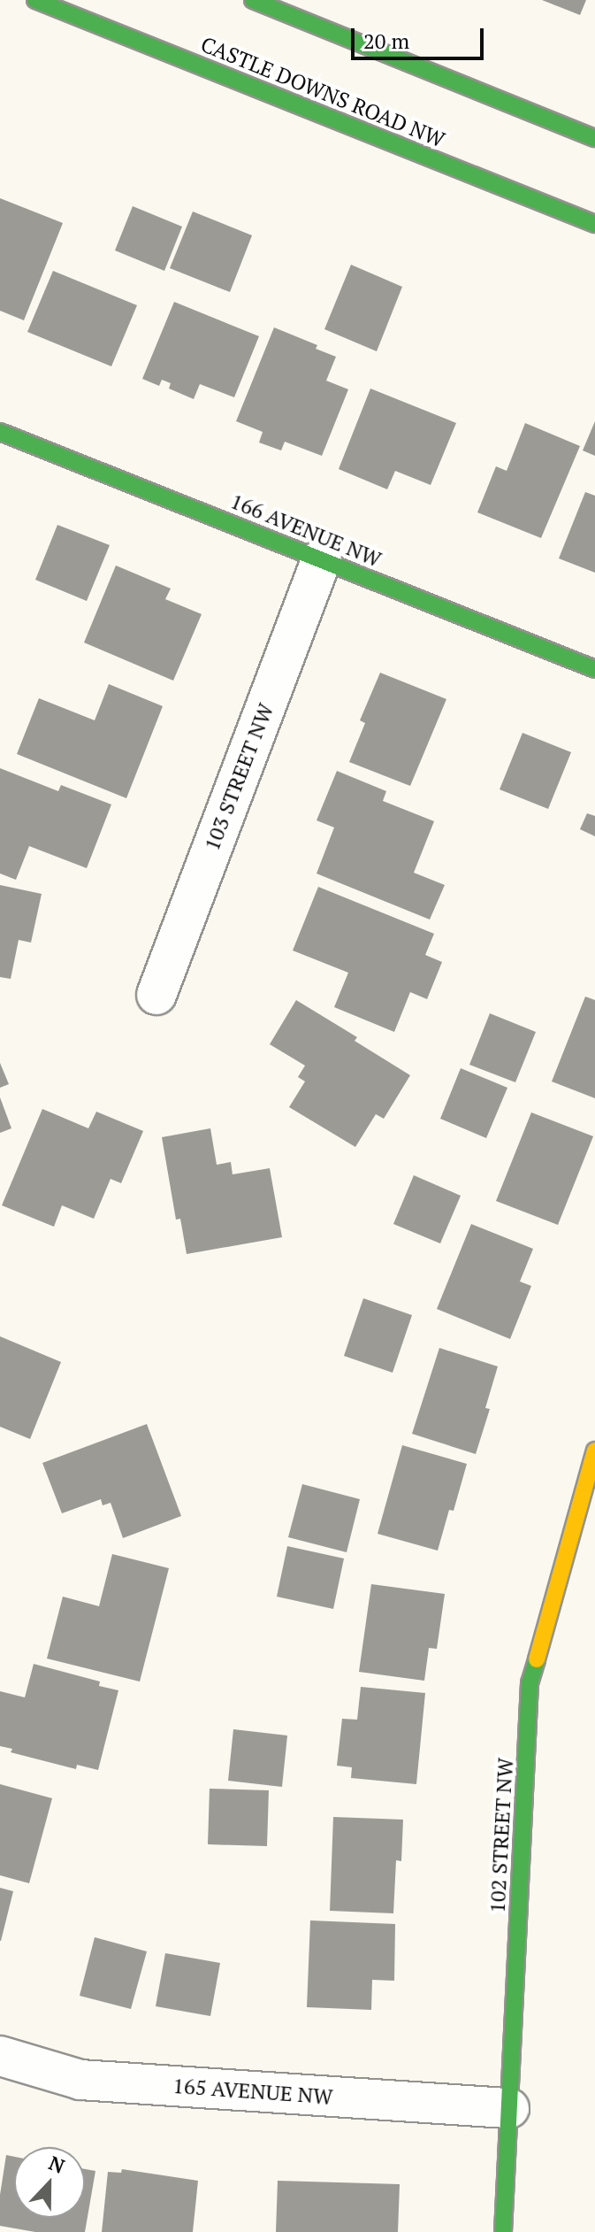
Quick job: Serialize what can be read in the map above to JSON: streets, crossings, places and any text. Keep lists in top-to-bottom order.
{
  "streets": {
    "street": [
      "CASTLE DOWNS ROAD NW",
      "166 AVENUE NW",
      "103 STREET NW",
      "102 STREET NW",
      "165 AVENUE NW"
    ]
  },
  "crossings": [
    ["166 AVENUE NW", "103 STREET NW"],
    ["102 STREET NW", "165 AVENUE NW"]
  ],
  "scale_bar": "20 m",
  "north": "top"
}
